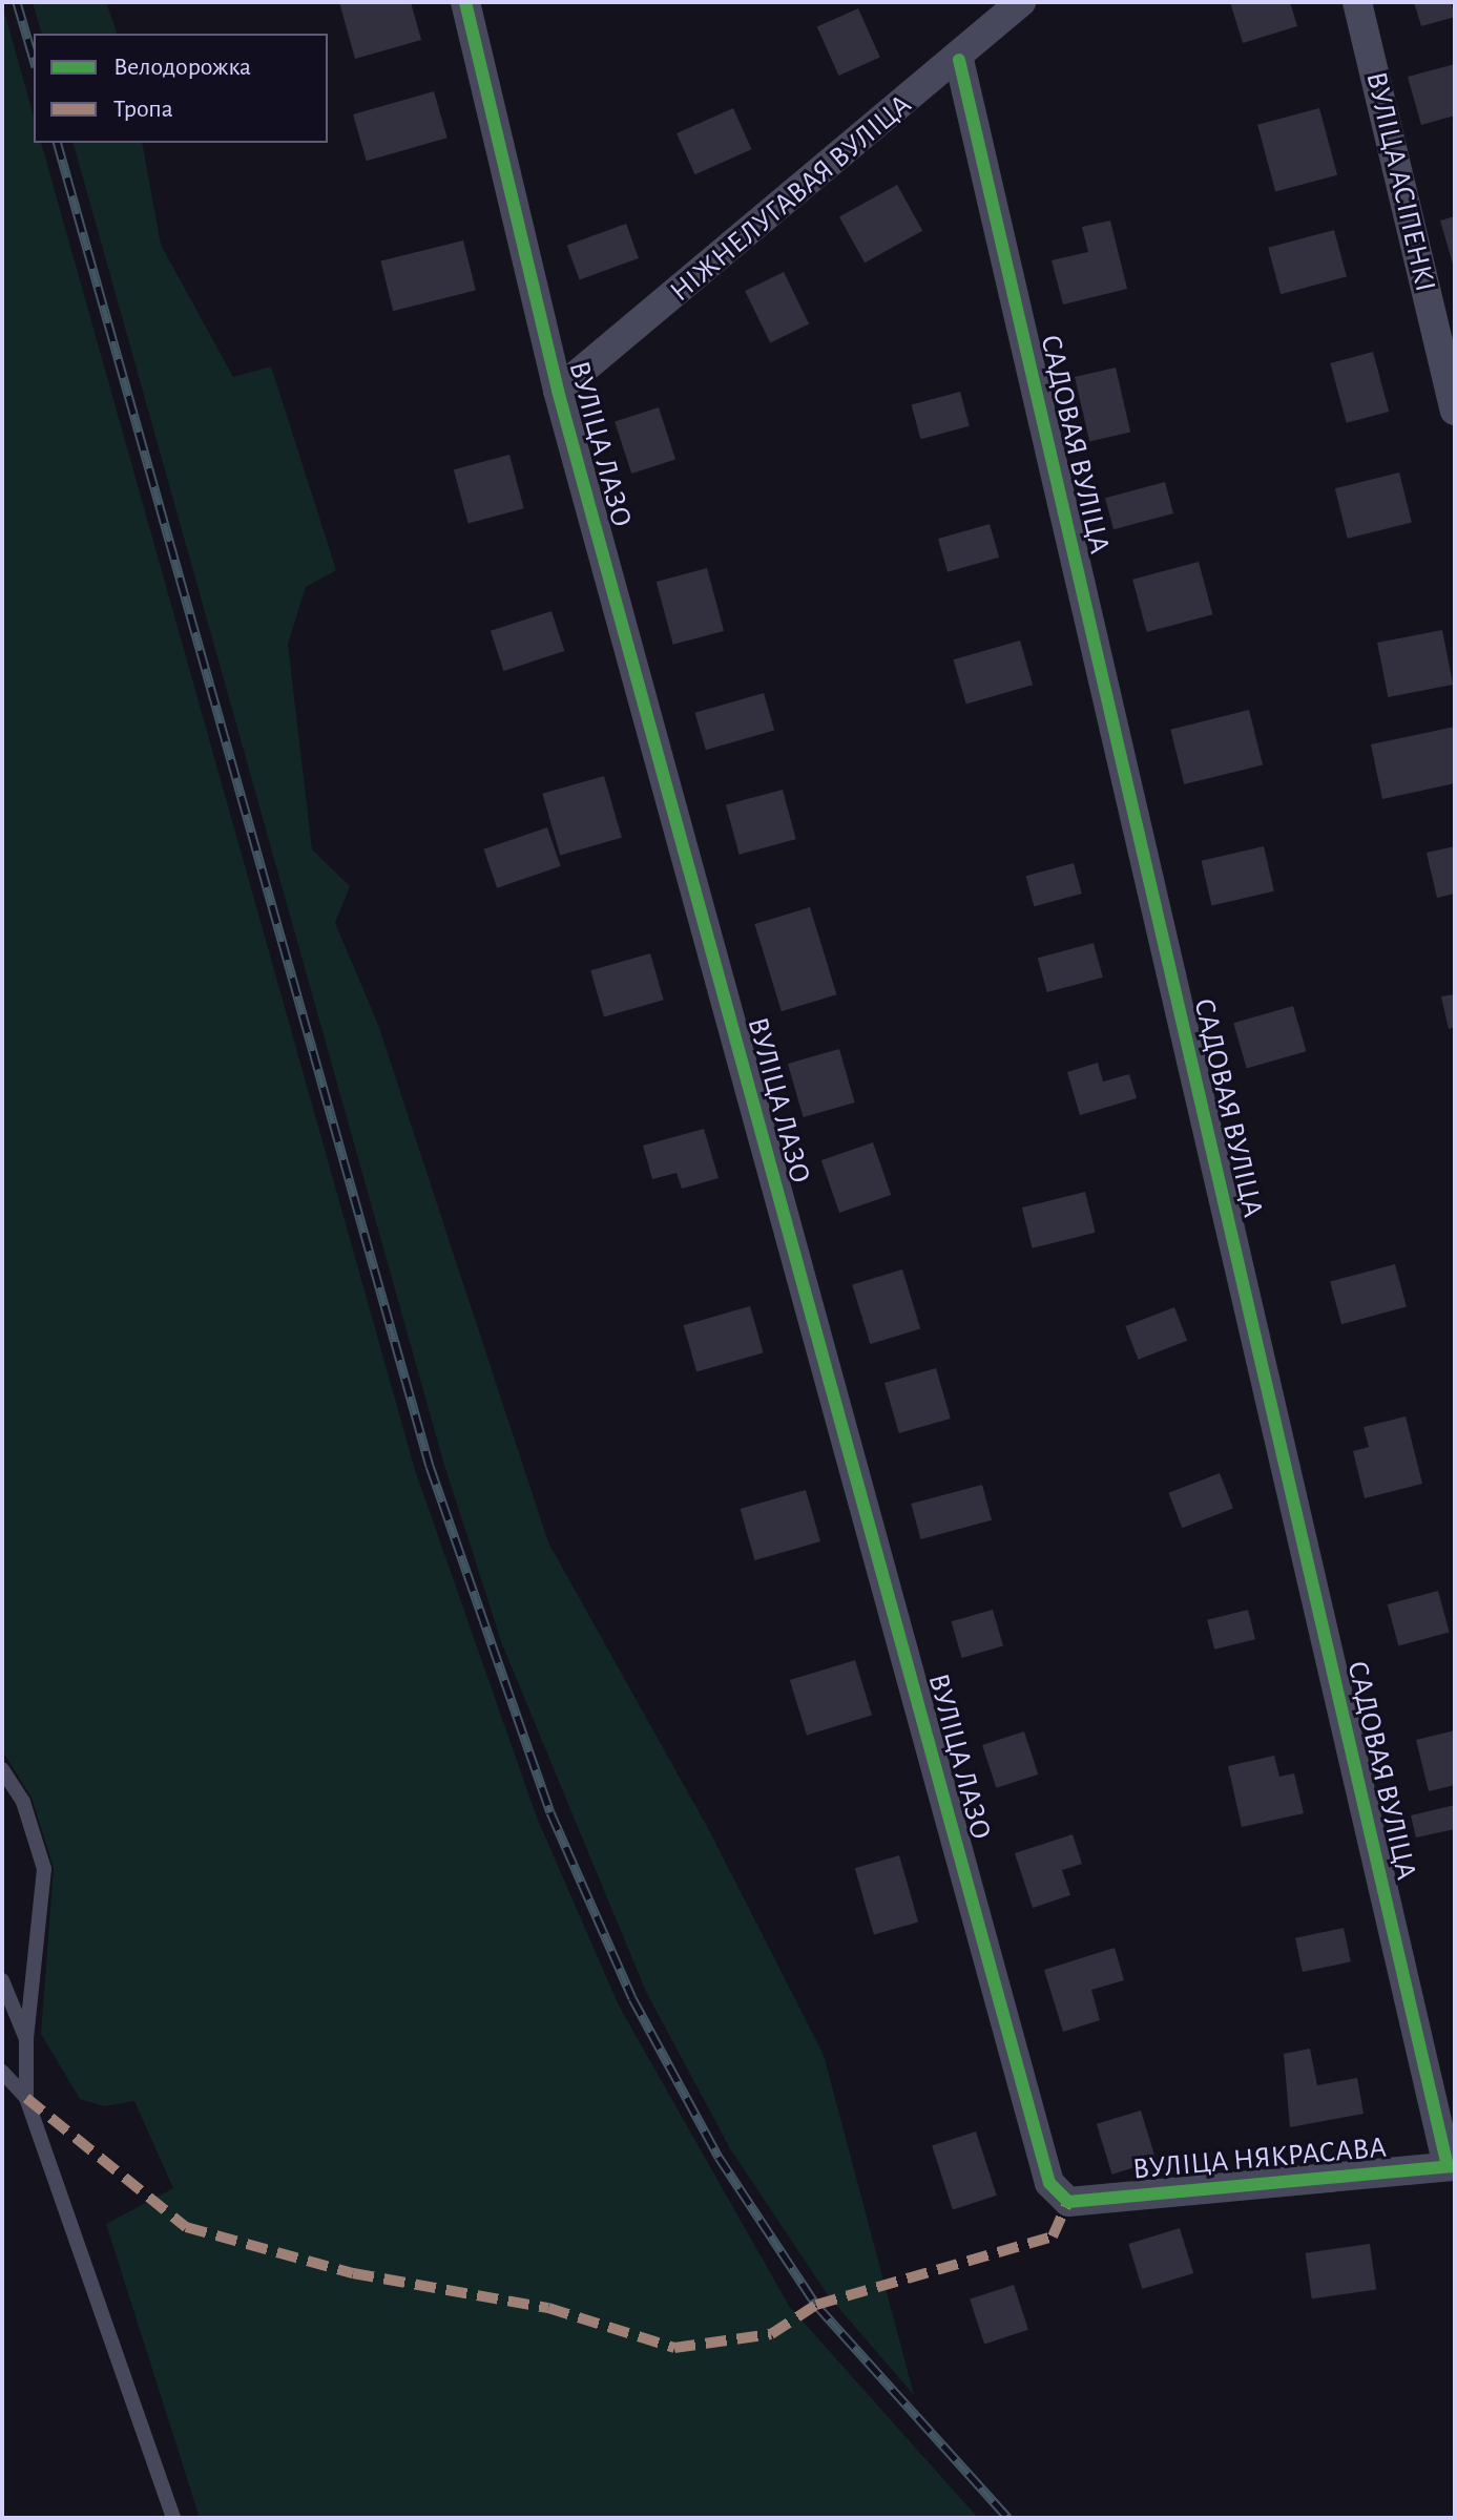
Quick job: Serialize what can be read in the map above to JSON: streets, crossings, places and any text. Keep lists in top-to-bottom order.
{
  "streets": {
    "street": [
      "ВУЛІЦА АСІПЕНКІ",
      "НІЖНЕЛУГАВАЯ ВУЛІЦА",
      "ВУЛІЦА ЛАЗО",
      "САДОВАЯ ВУЛІЦА",
      "ВУЛІЦА НЯКРАСАВА"
    ]
  },
  "crossings": [
    ["НІЖНЕЛУГАВАЯ ВУЛІЦА", "ВУЛІЦА ЛАЗО"],
    ["НІЖНЕЛУГАВАЯ ВУЛІЦА", "САДОВАЯ ВУЛІЦА"],
    ["ВУЛІЦА ЛАЗО", "ВУЛІЦА НЯКРАСАВА"],
    ["САДОВАЯ ВУЛІЦА", "ВУЛІЦА НЯКРАСАВА"]
  ],
  "legend": ["Велодорожка", "Тропа"]
}
